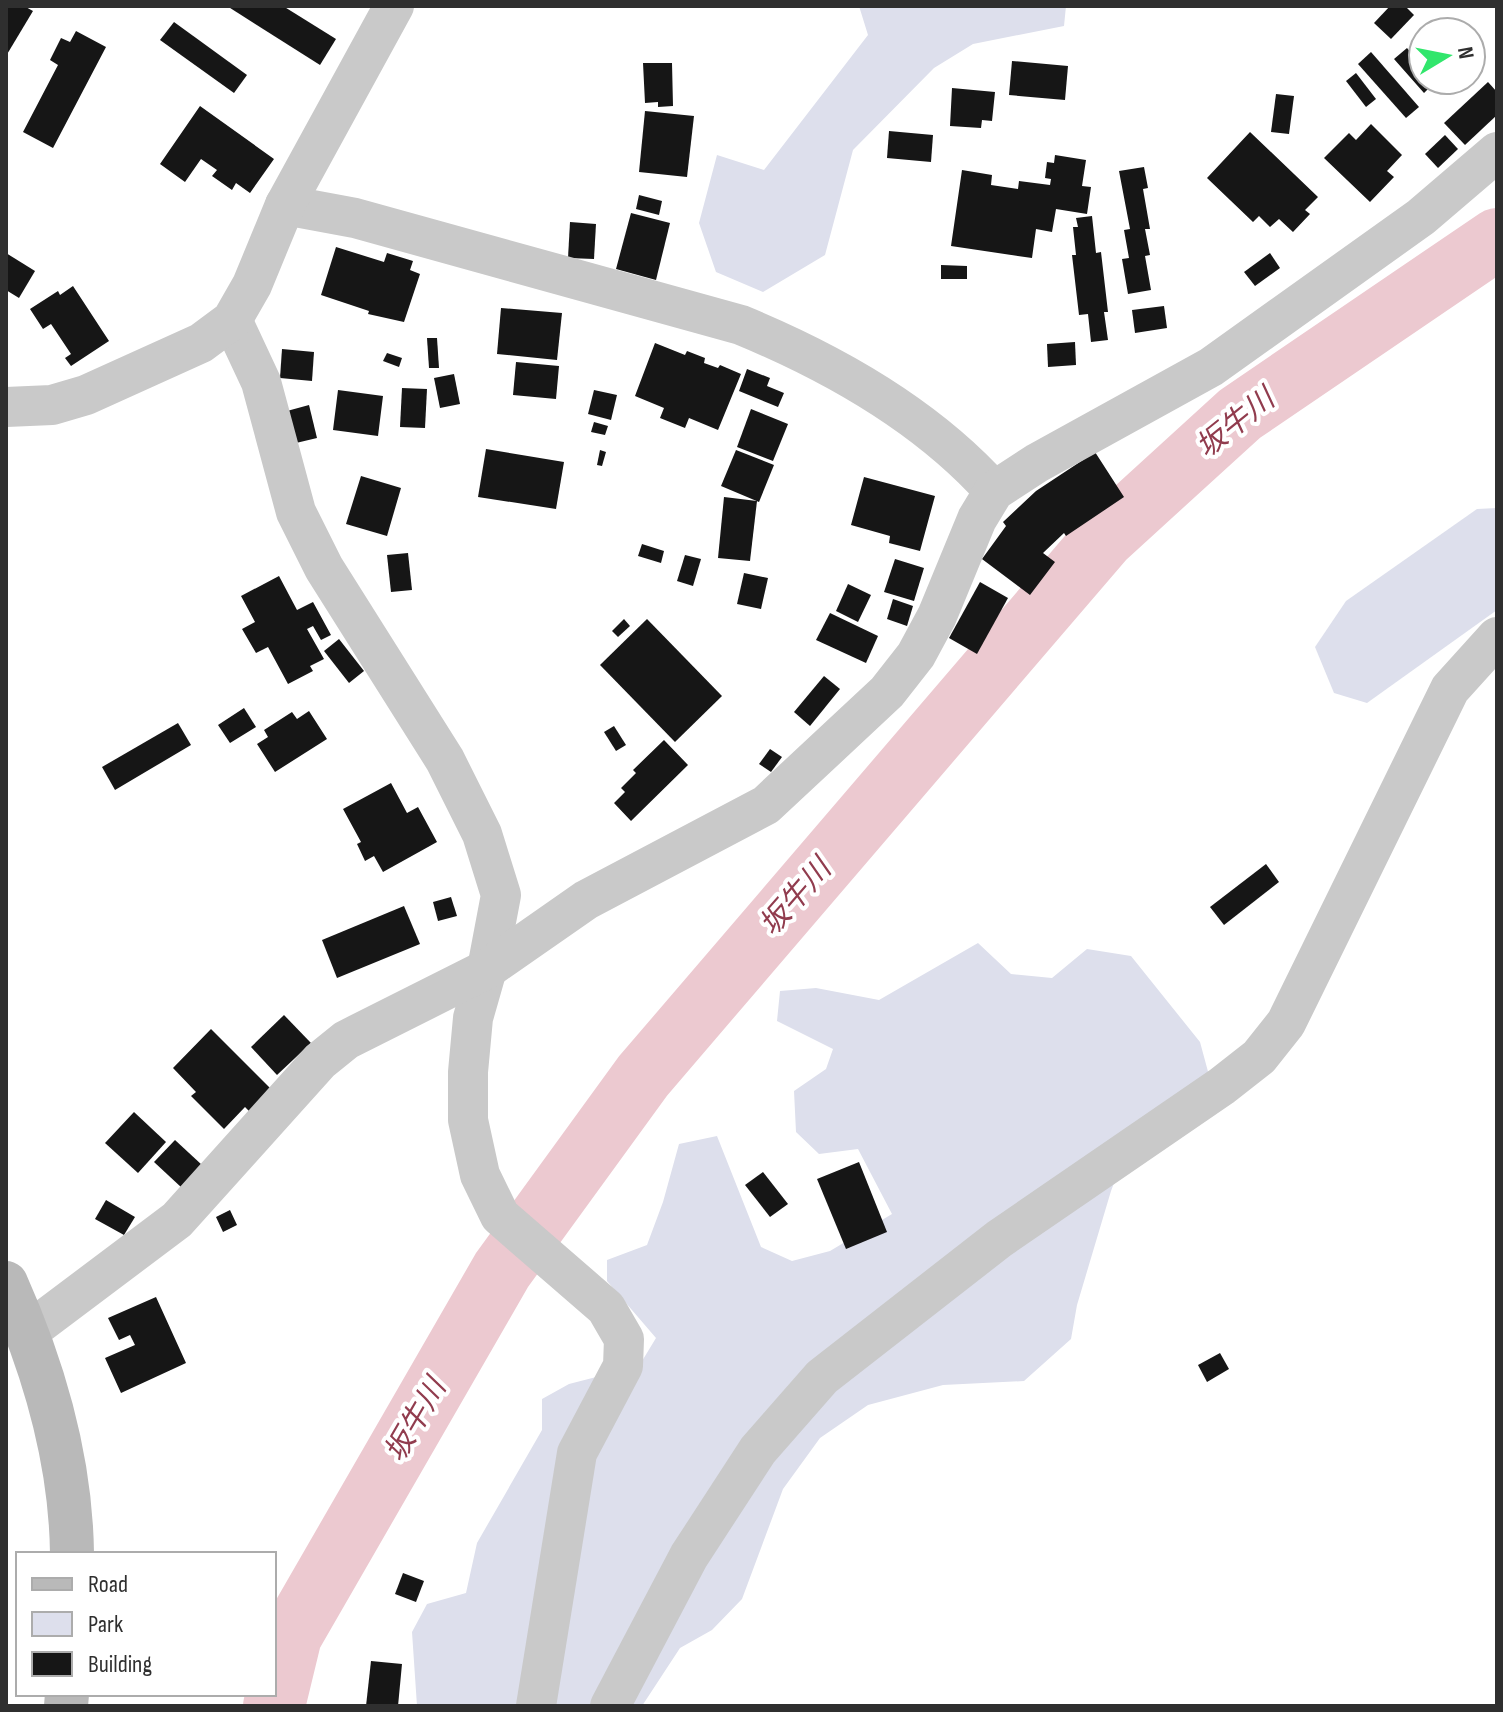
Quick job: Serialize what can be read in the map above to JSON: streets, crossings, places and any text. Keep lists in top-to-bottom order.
{
  "water": ["坂牛川"],
  "legend": ["Road", "Park", "Building"],
  "north": "right"
}
